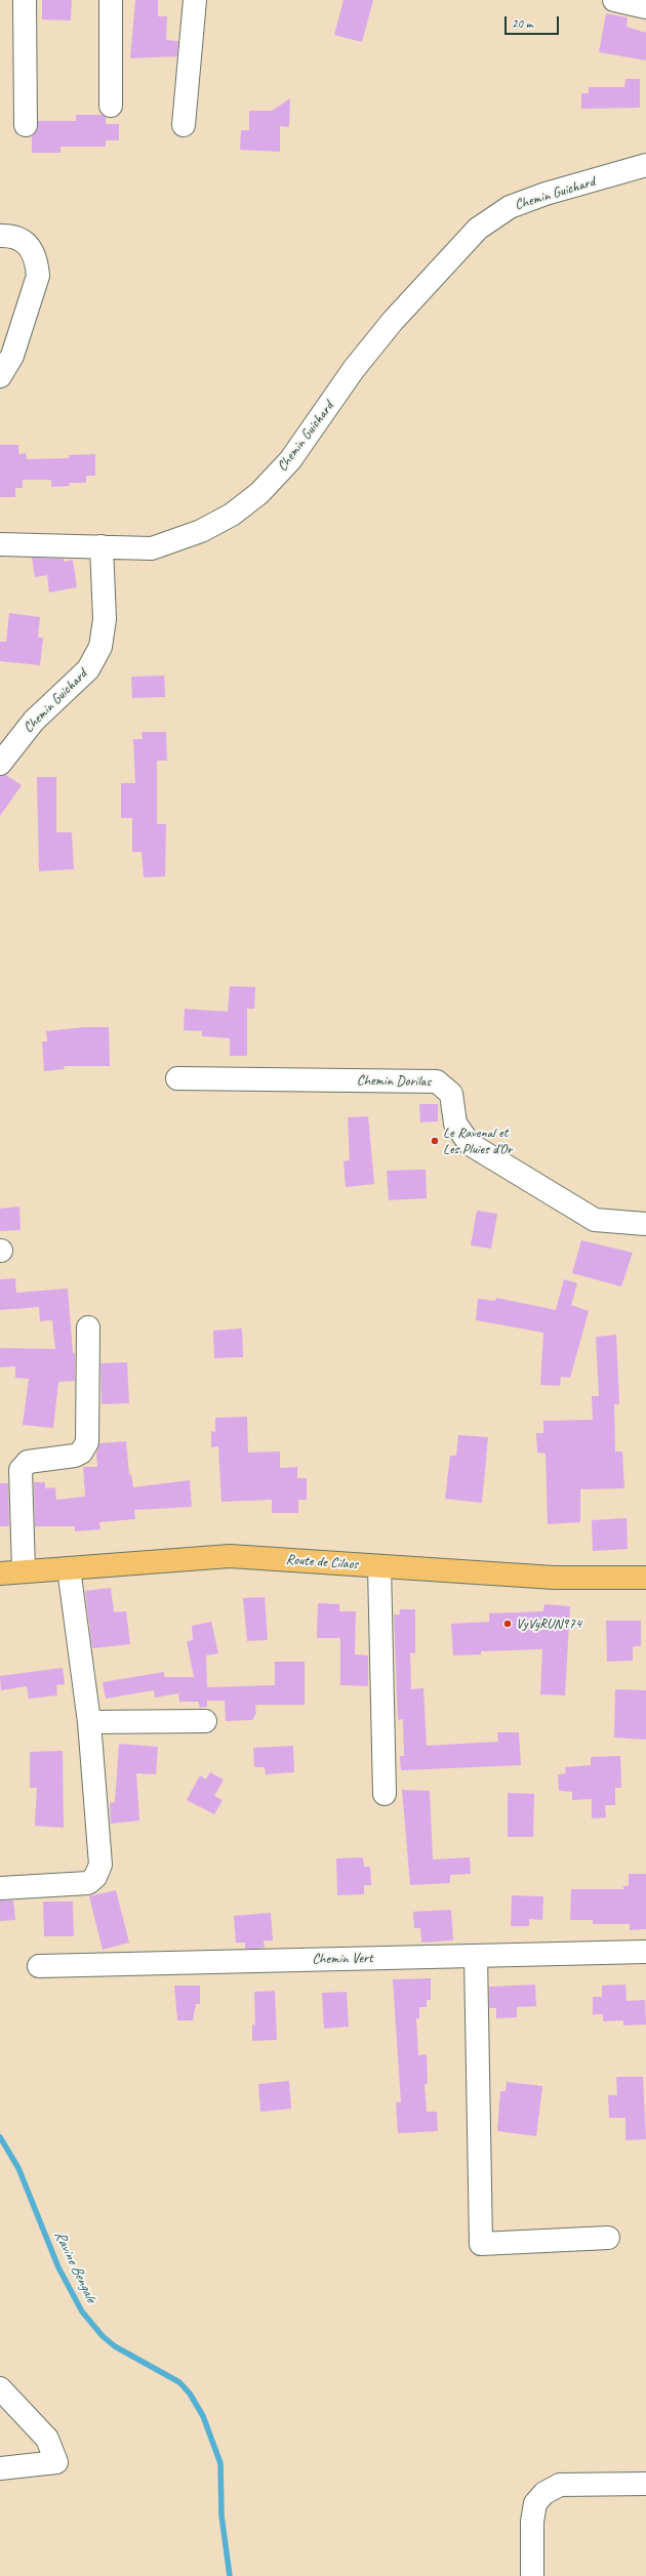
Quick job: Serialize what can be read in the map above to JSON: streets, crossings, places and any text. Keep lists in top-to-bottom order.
{
  "streets": {
    "main road": ["Route de Cilaos"],
    "street": ["Chemin Guichard", "Chemin Dorilas", "Chemin Vert"]
  },
  "water": ["Ravine Bengale"],
  "places": ["Le Ravenal et Les Pluies d'Or", "VyVyRUN974"],
  "scale_bar": "20 m"
}
